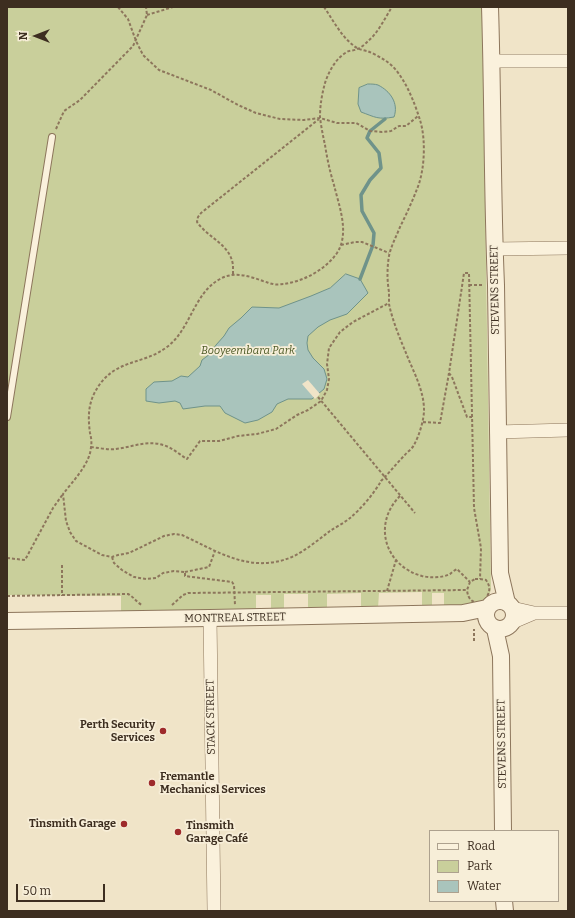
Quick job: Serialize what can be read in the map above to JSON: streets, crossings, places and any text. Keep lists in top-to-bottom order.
{
  "streets": {
    "street": ["STEVENS STREET", "MONTREAL STREET", "STACK STREET"]
  },
  "crossings": [
    ["STEVENS STREET", "MONTREAL STREET"],
    ["MONTREAL STREET", "STACK STREET"]
  ],
  "parks": ["Booyeembara Park"],
  "places": [
    "Perth Security Services",
    "Fremantle Mechanicsl Services",
    "Tinsmith Garage",
    "Tinsmith Garage Café"
  ],
  "legend": ["Road", "Park", "Water"],
  "scale_bar": "50 m",
  "north": "left"
}
